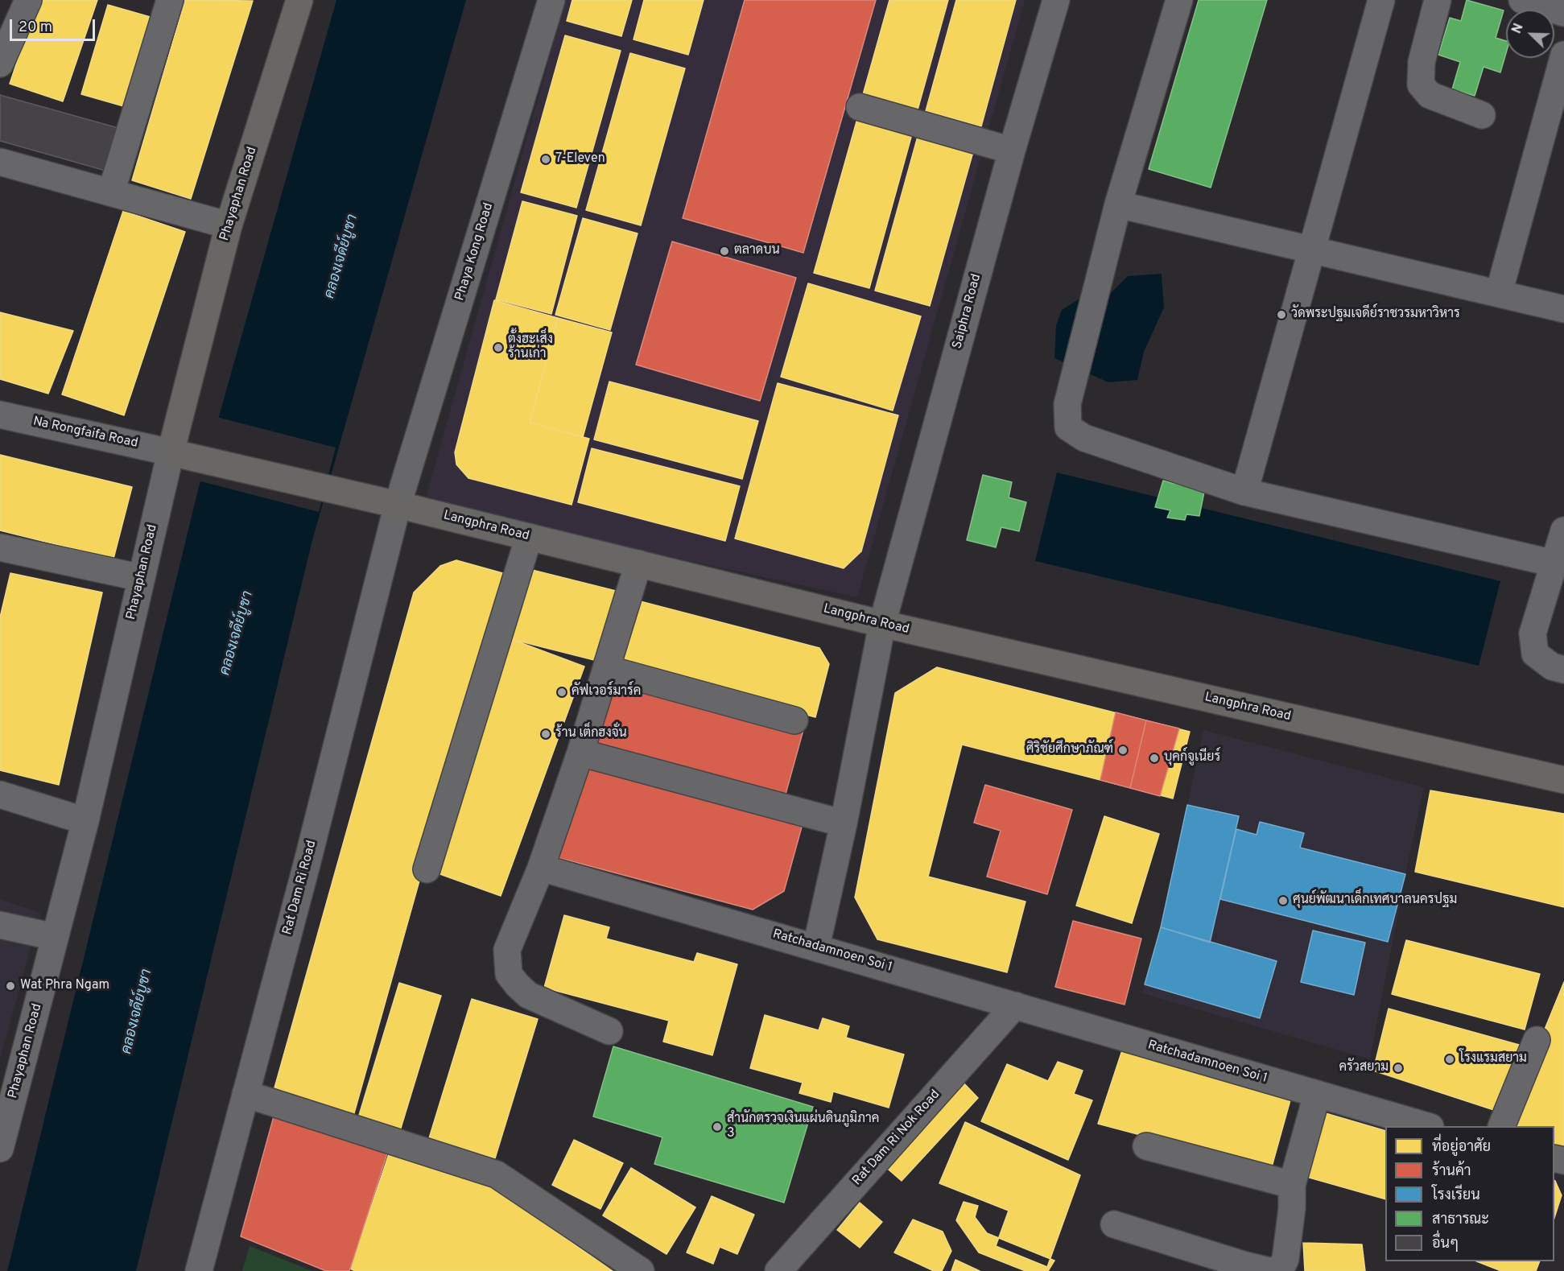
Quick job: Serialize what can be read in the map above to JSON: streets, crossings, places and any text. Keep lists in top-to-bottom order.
{
  "streets": {
    "main road": ["Phayaphan Road", "Langphra Road"],
    "street": [
      "Phaya Kong Road",
      "Saiphra Road",
      "Na Rongfaifa Road",
      "Rat Dam Ri Road",
      "Ratchadamnoen Soi 1",
      "Rat Dam Ri Nok Road"
    ]
  },
  "crossings": [
    ["Phayaphan Road", "Na Rongfaifa Road"],
    ["Phayaphan Road", "Langphra Road"],
    ["Phaya Kong Road", "Langphra Road"],
    ["Phaya Kong Road", "Rat Dam Ri Road"],
    ["Saiphra Road", "Langphra Road"],
    ["Saiphra Road", "Ratchadamnoen Soi 1"],
    ["Na Rongfaifa Road", "Langphra Road"],
    ["Langphra Road", "Rat Dam Ri Road"],
    ["Ratchadamnoen Soi 1", "Rat Dam Ri Nok Road"]
  ],
  "water": ["คลองเจดีย์บูชา"],
  "places": [
    "7-Eleven",
    "ตลาดบน",
    "วัดพระปฐมเจดีย์ราชวรมหาวิหาร",
    "ตั้งฮะเส็ง ร้านเก่า",
    "คัฟเวอร์มาร์ค",
    "ร้าน เต็กฮงจั่น",
    "ศิริชัยศึกษาภัณฑ์",
    "บุคก์จูเนียร์",
    "ศุนย์พัฒนาเด็กเทศบาลนครปฐม",
    "Wat Phra Ngam",
    "โรงแรมสยาม",
    "ครัวสยาม",
    "สำนักตรวจเงินแผ่นดินภูมิภาค 3"
  ],
  "legend": [
    "ที่อยู่อาศัย",
    "ร้านค้า",
    "โรงเรียน",
    "สาธารณะ",
    "อื่นๆ"
  ],
  "scale_bar": "20 m",
  "north": "top left"
}
